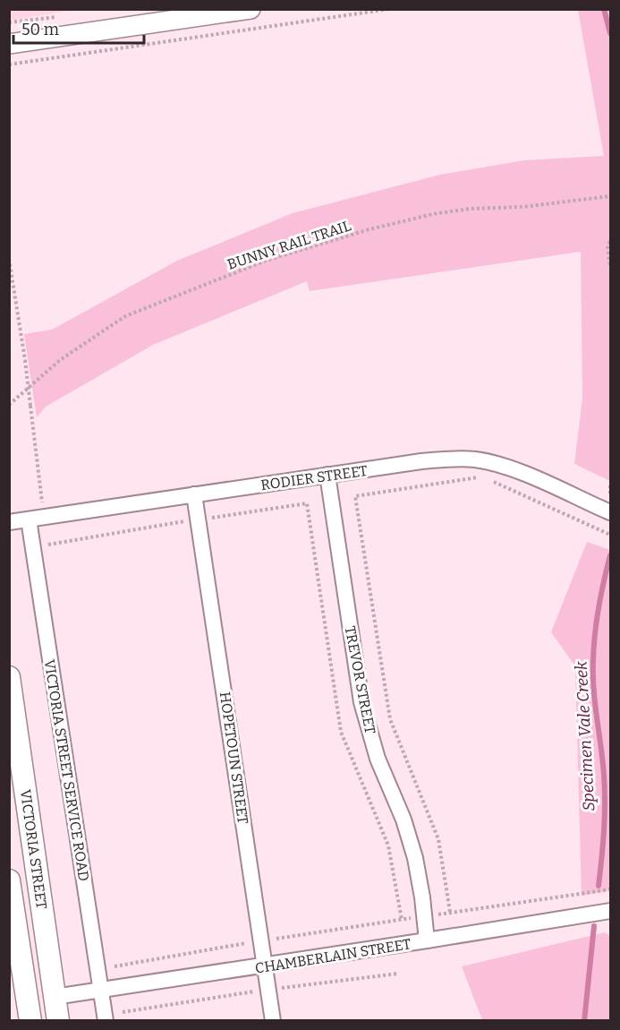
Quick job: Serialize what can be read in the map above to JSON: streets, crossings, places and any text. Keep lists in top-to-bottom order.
{
  "streets": {
    "main road": ["VICTORIA STREET"],
    "street": [
      "RODIER STREET",
      "TREVOR STREET",
      "HOPETOUN STREET",
      "VICTORIA STREET SERVICE ROAD",
      "CHAMBERLAIN STREET"
    ],
    "path": ["BUNNY RAIL TRAIL"]
  },
  "crossings": [
    ["RODIER STREET", "TREVOR STREET"],
    ["RODIER STREET", "HOPETOUN STREET"],
    ["RODIER STREET", "VICTORIA STREET SERVICE ROAD"],
    ["TREVOR STREET", "CHAMBERLAIN STREET"],
    ["HOPETOUN STREET", "CHAMBERLAIN STREET"],
    ["VICTORIA STREET SERVICE ROAD", "CHAMBERLAIN STREET"],
    ["VICTORIA STREET", "CHAMBERLAIN STREET"]
  ],
  "water": ["Specimen Vale Creek"],
  "scale_bar": "50 m"
}
